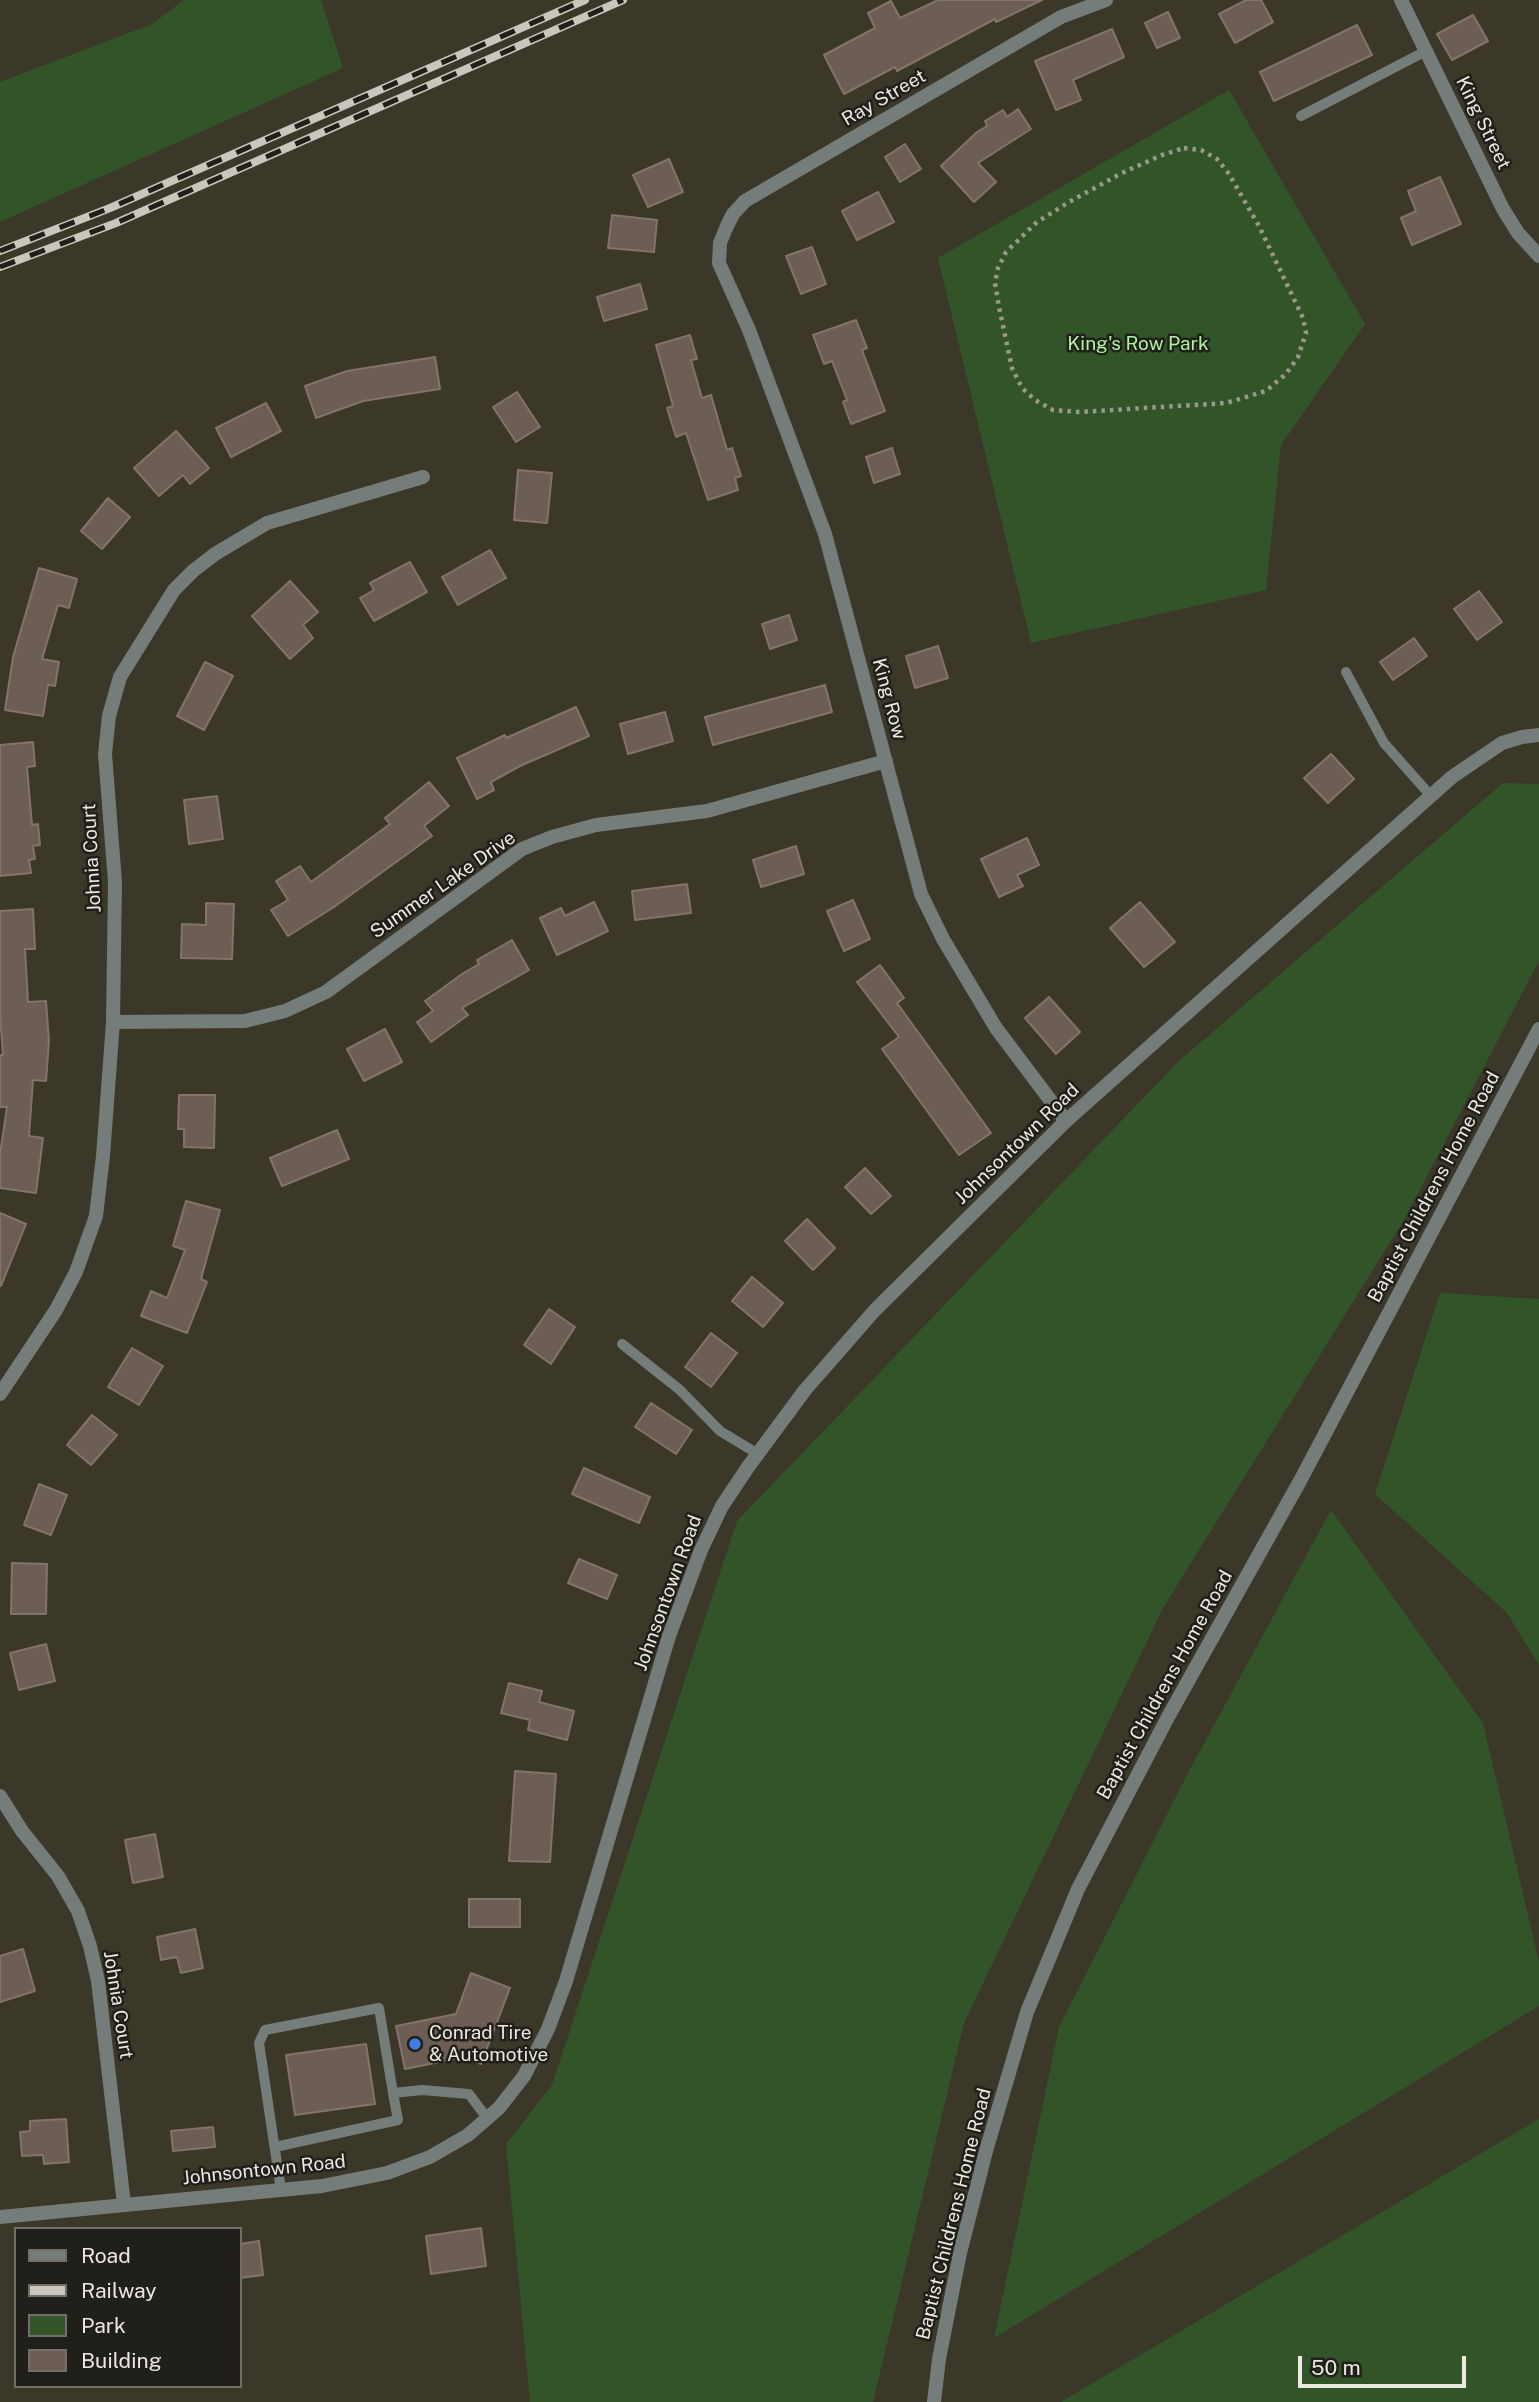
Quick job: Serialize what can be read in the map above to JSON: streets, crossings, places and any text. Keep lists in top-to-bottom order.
{
  "streets": {
    "street": [
      "Ray Street",
      "King Street",
      "King Row",
      "Johnia Court",
      "Summer Lake Drive",
      "Johnsontown Road",
      "Baptist Childrens Home Road"
    ]
  },
  "crossings": [
    ["Ray Street", "King Row"],
    ["King Row", "Summer Lake Drive"],
    ["King Row", "Johnsontown Road"],
    ["Johnia Court", "Summer Lake Drive"],
    ["Johnia Court", "Johnsontown Road"]
  ],
  "parks": ["King's Row Park"],
  "places": ["Conrad Tire & Automotive"],
  "legend": [
    "Road",
    "Railway",
    "Park",
    "Building"
  ],
  "scale_bar": "50 m"
}
